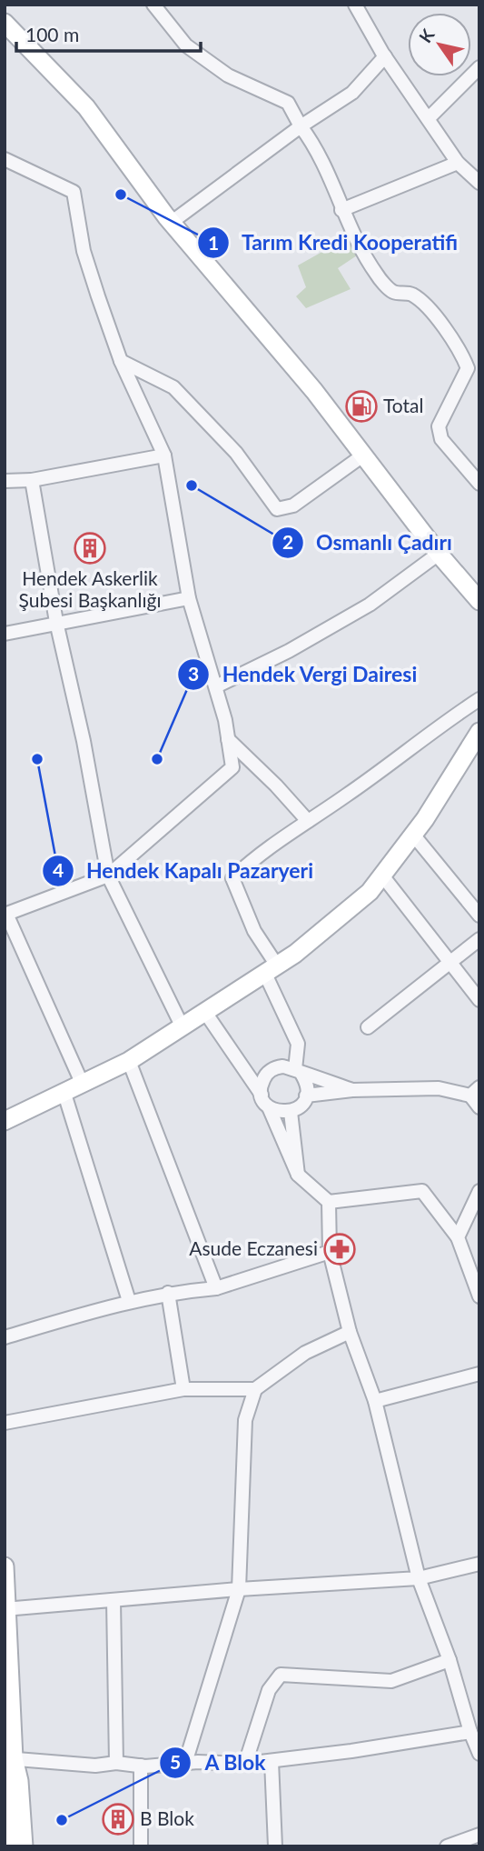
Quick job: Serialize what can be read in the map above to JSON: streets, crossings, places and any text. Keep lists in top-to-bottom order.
{
  "places": {
    "other": [
      "Tarım Kredi Kooperatifi",
      "Osmanlı Çadırı",
      "Hendek Kapalı Pazaryeri",
      "Hendek Vergi Dairesi",
      "A Blok"
    ],
    "fuel station": ["Total"],
    "building": ["Hendek Askerlik Şubesi Başkanlığı", "B Blok"],
    "pharmacy": ["Asude Eczanesi"]
  },
  "scale_bar": "100 m",
  "north": "top left"
}
